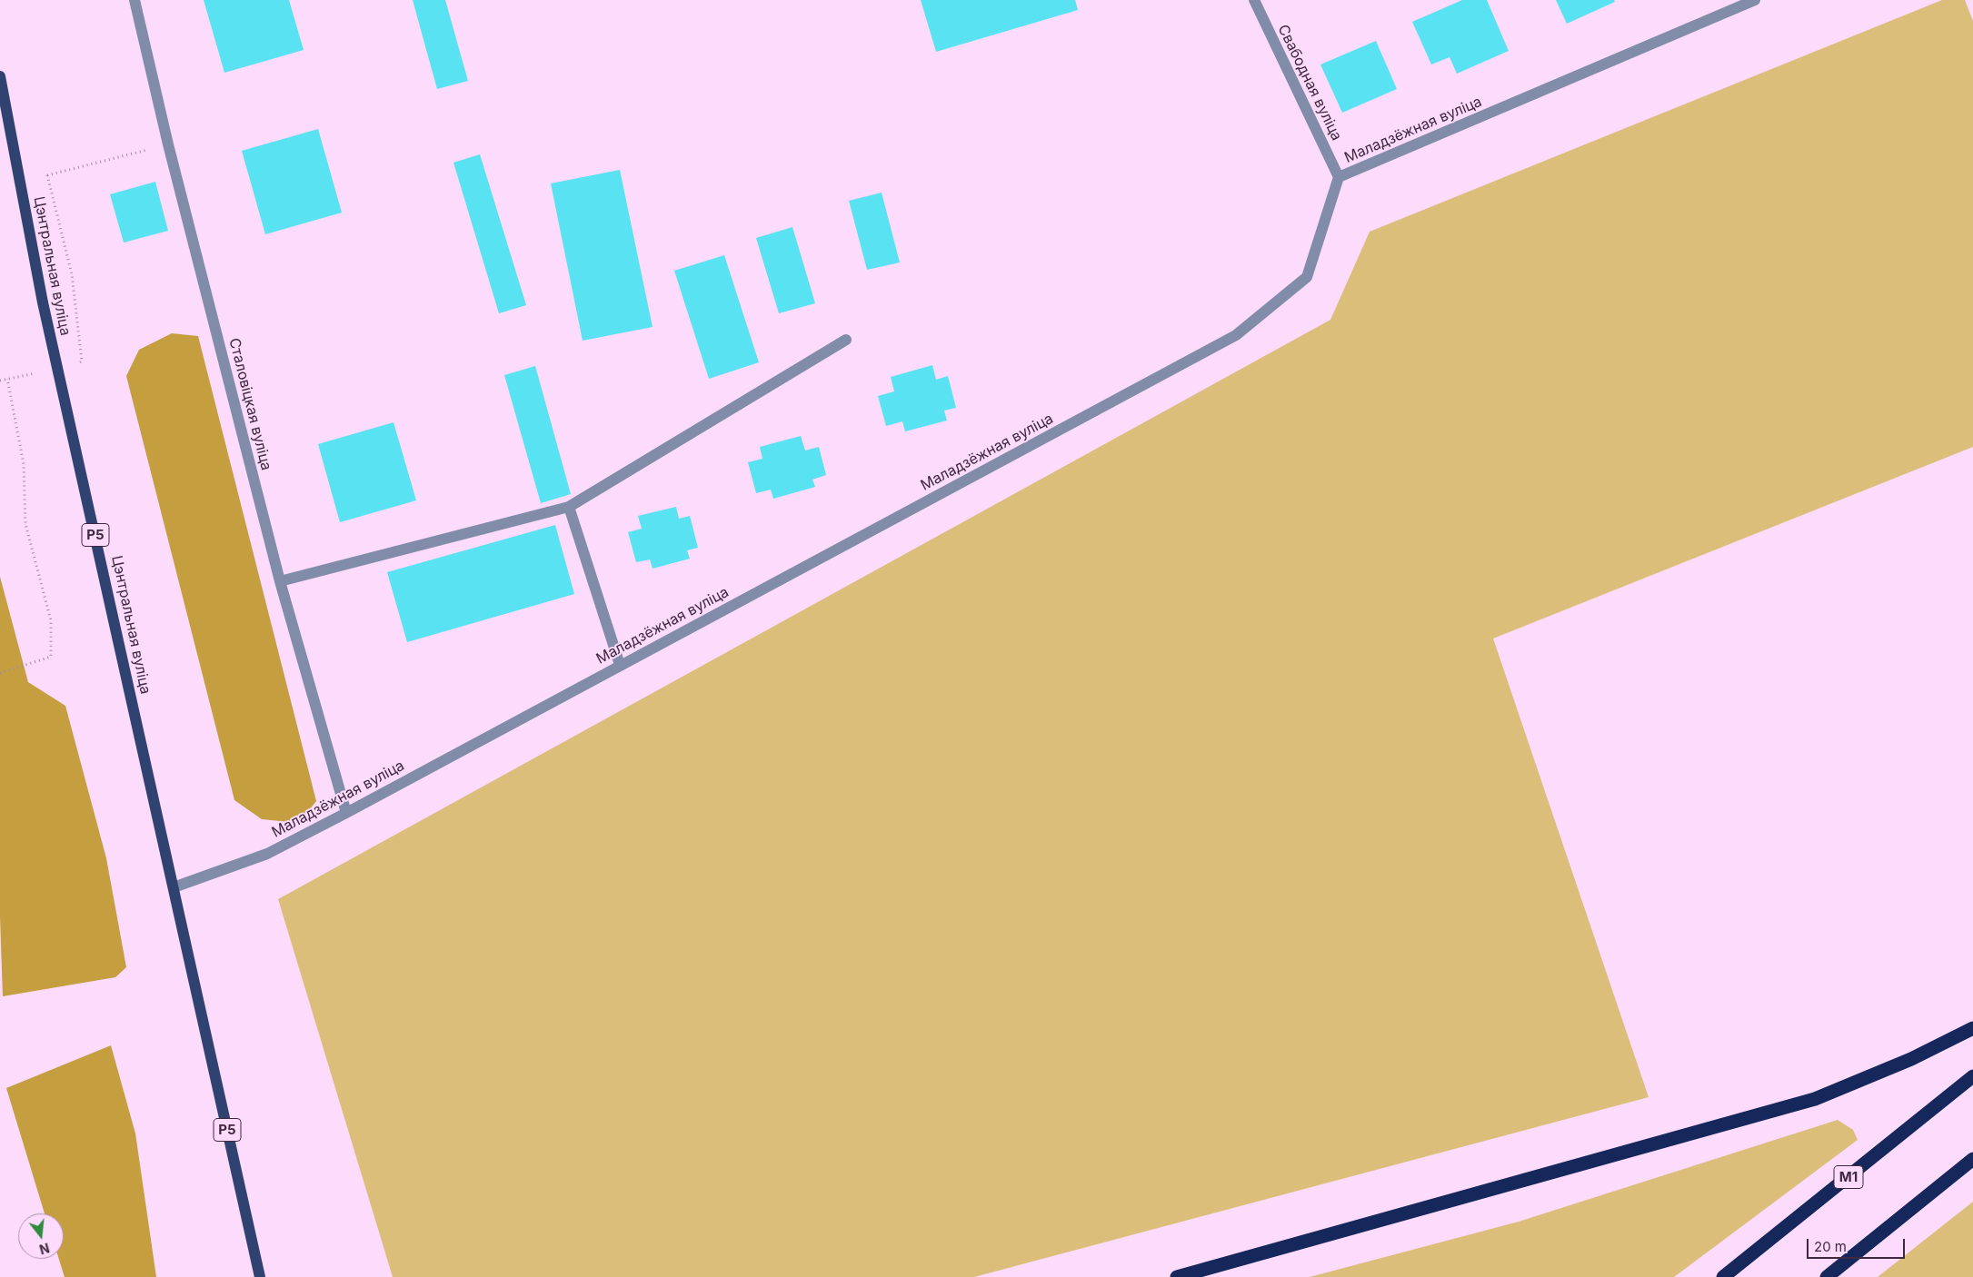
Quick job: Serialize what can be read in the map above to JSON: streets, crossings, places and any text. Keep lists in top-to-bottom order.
{
  "streets": {
    "highway": ["М1"],
    "main road": ["Цэнтральная вуліца", "Р5"],
    "street": ["Свабодная вуліца", "Маладзёжная вуліца", "Сталовіцкая вуліца"]
  },
  "crossings": [
    ["Свабодная вуліца", "Маладзёжная вуліца"],
    ["Маладзёжная вуліца", "Цэнтральная вуліца"],
    ["Маладзёжная вуліца", "Сталовіцкая вуліца"]
  ],
  "scale_bar": "20 m",
  "north": "bottom"
}
